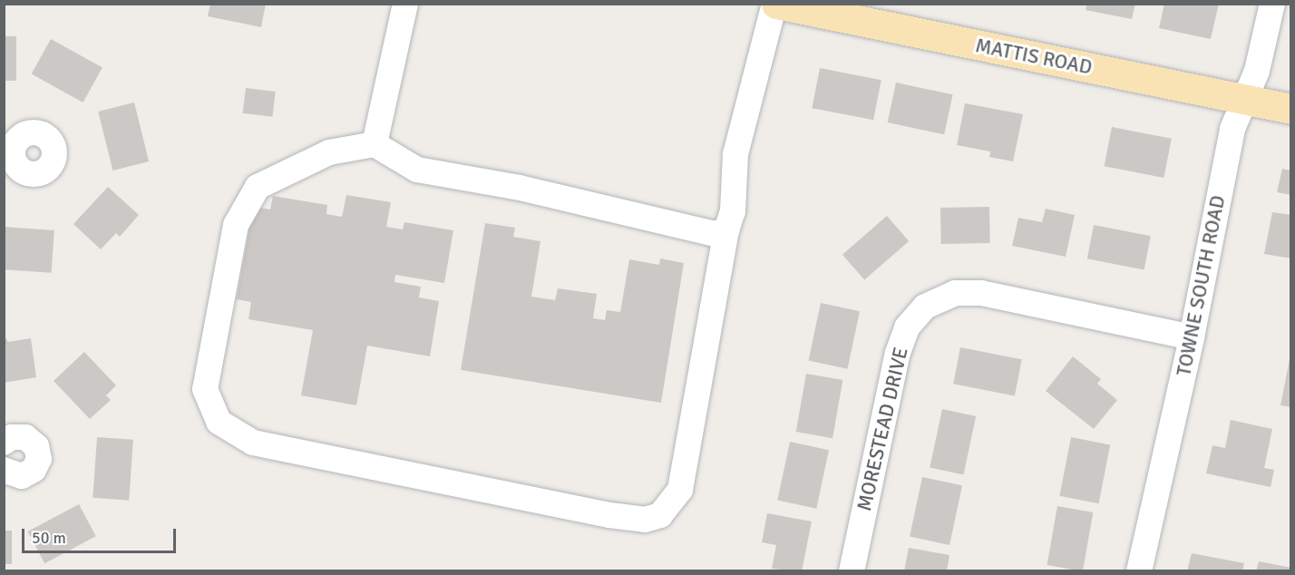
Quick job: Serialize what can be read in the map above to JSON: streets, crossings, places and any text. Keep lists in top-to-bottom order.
{
  "streets": {
    "main road": ["MATTIS ROAD"],
    "street": ["TOWNE SOUTH ROAD", "MORESTEAD DRIVE"]
  },
  "crossings": [
    ["MATTIS ROAD", "TOWNE SOUTH ROAD"],
    ["TOWNE SOUTH ROAD", "MORESTEAD DRIVE"]
  ],
  "scale_bar": "50 m"
}
